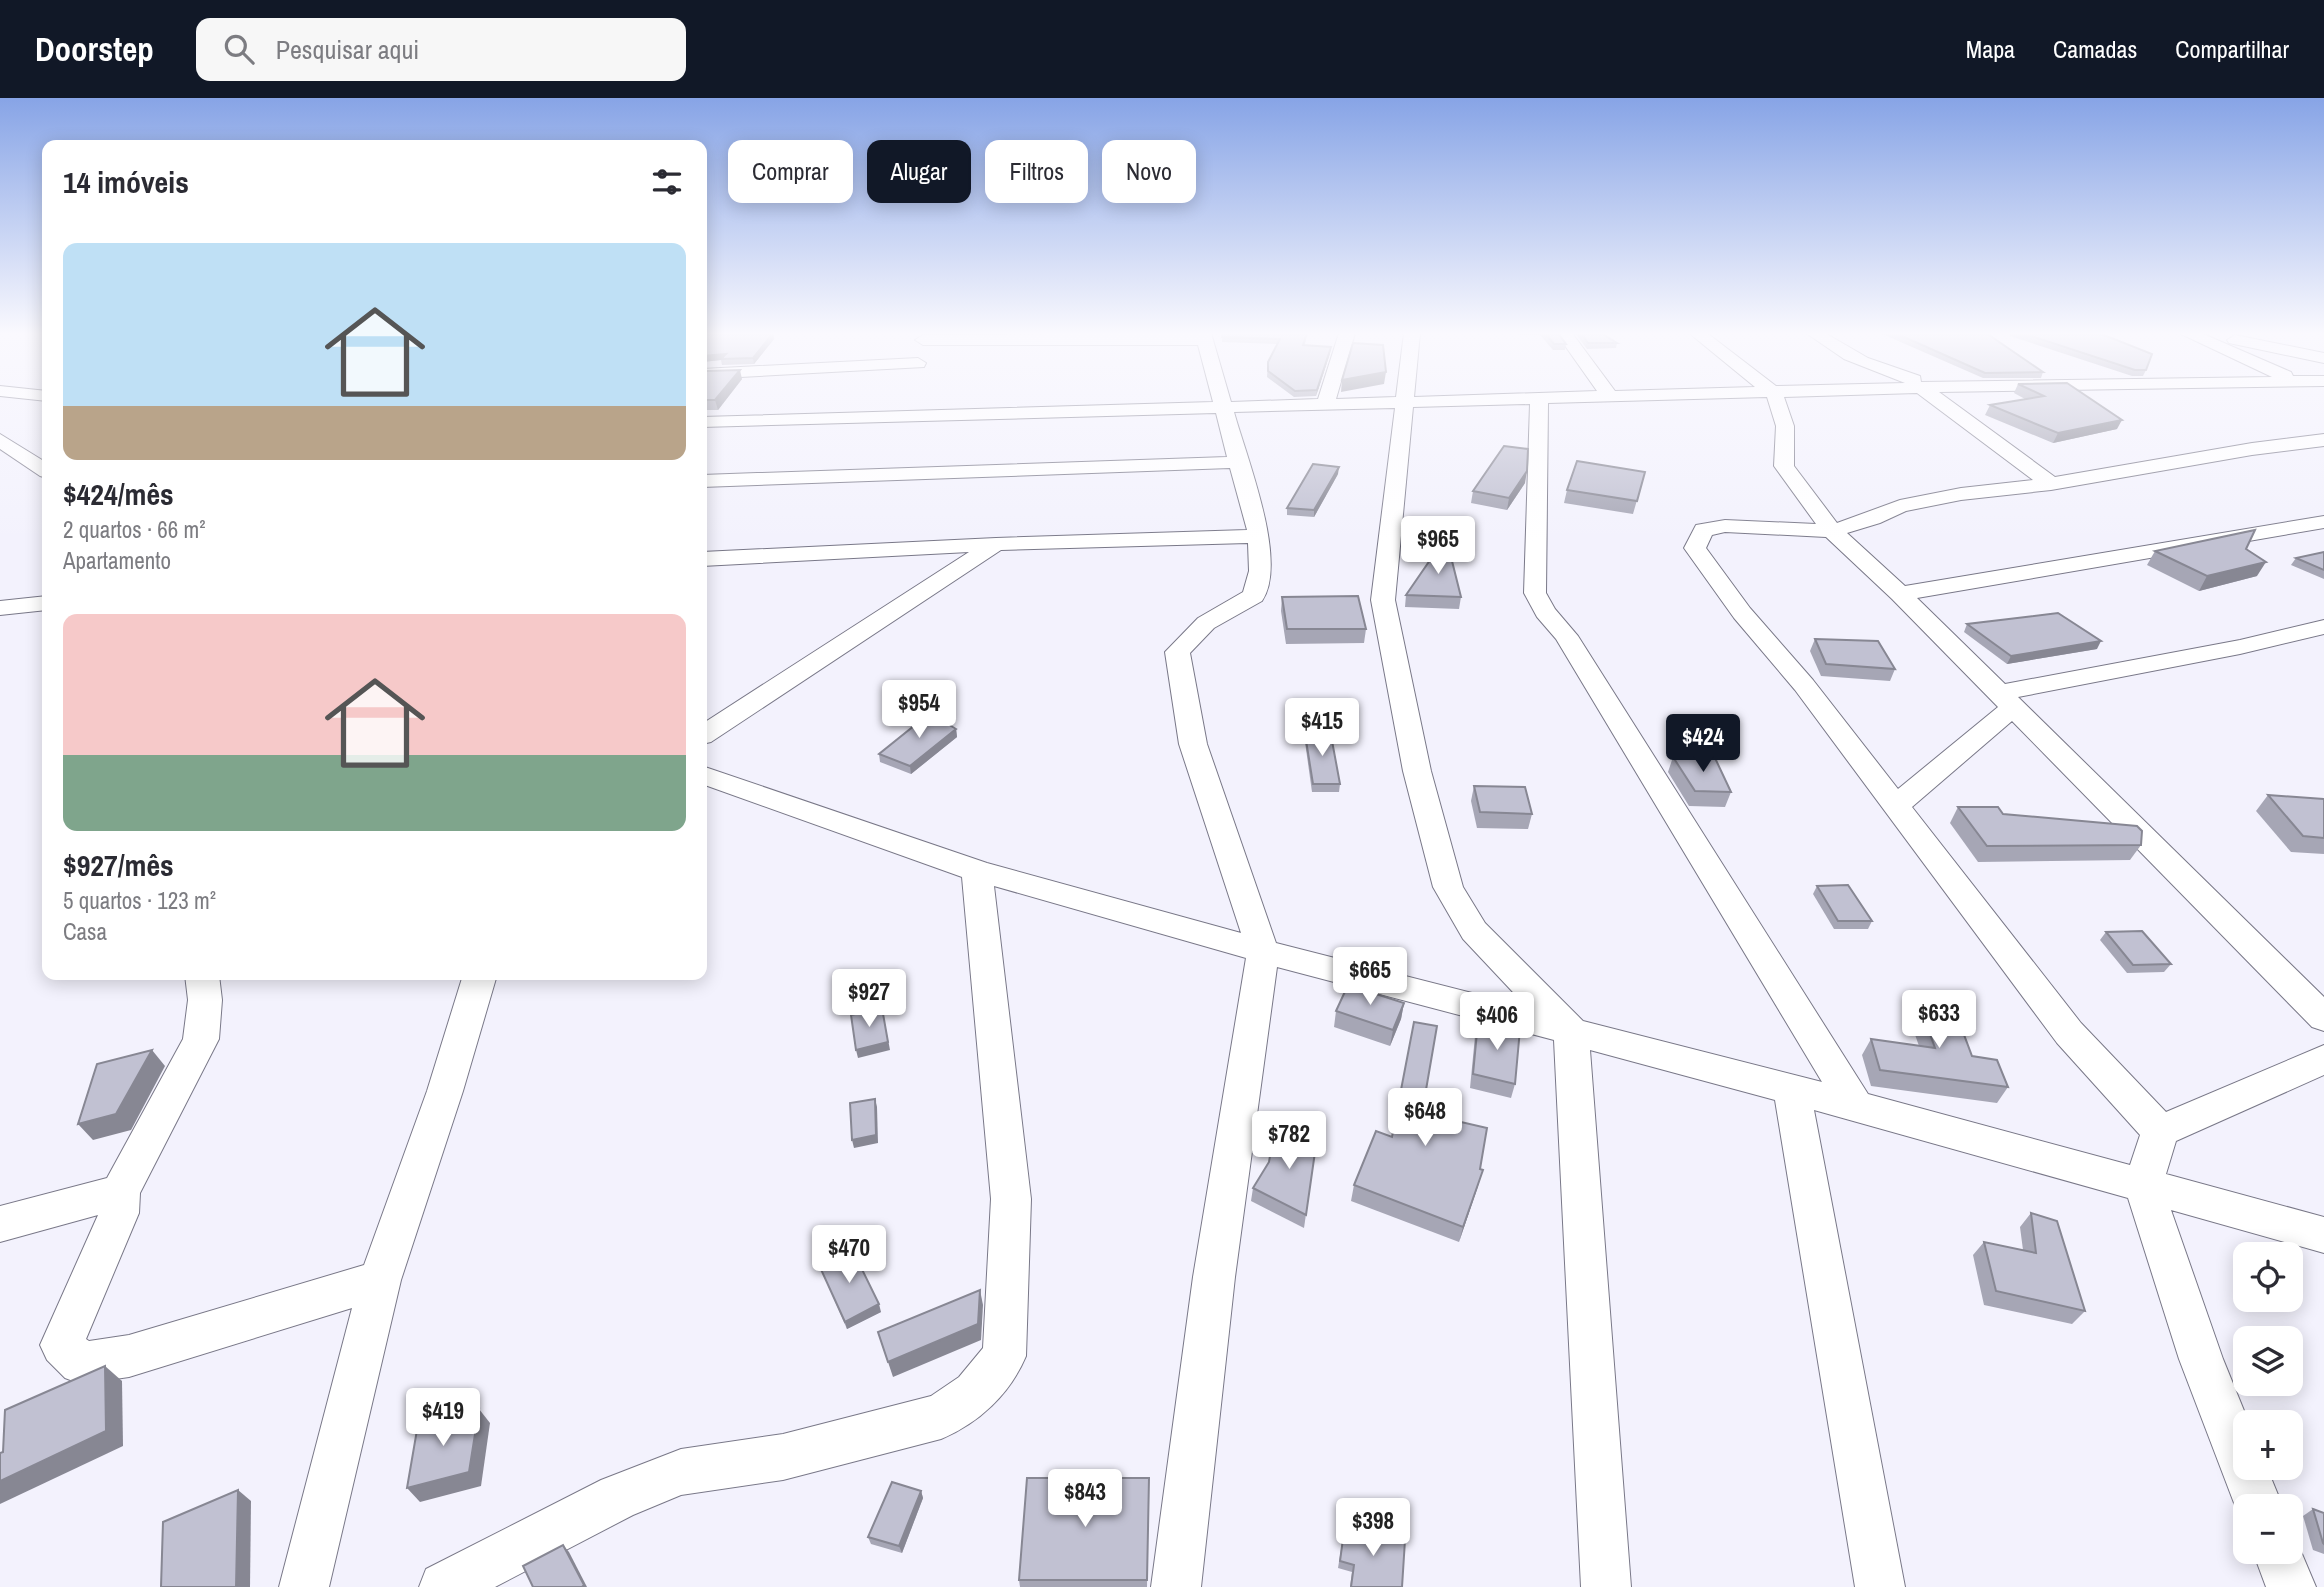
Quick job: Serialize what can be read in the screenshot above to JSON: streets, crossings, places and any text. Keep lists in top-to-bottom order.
{
  "page": {
    "header": "Doorstep",
    "search": "Pesquisar aqui",
    "nav": ["Mapa", "Camadas", "Compartilhar"],
    "chip": [
      "Comprar",
      "Alugar",
      "Filtros",
      "Novo"
    ],
    "heading": "14 imóveis",
    "list": [
      {
        "name": "$424/mês",
        "note": "2 quartos · 66 m² · Apartamento"
      },
      {
        "name": "$927/mês",
        "note": "5 quartos · 123 m² · Casa"
      }
    ],
    "price": [
      "$965",
      "$954",
      "$415",
      "$424",
      "$665",
      "$927",
      "$633",
      "$406",
      "$648",
      "$782",
      "$470",
      "$419",
      "$843",
      "$398"
    ],
    "map_buttons": ["+", "−"]
  }
}
